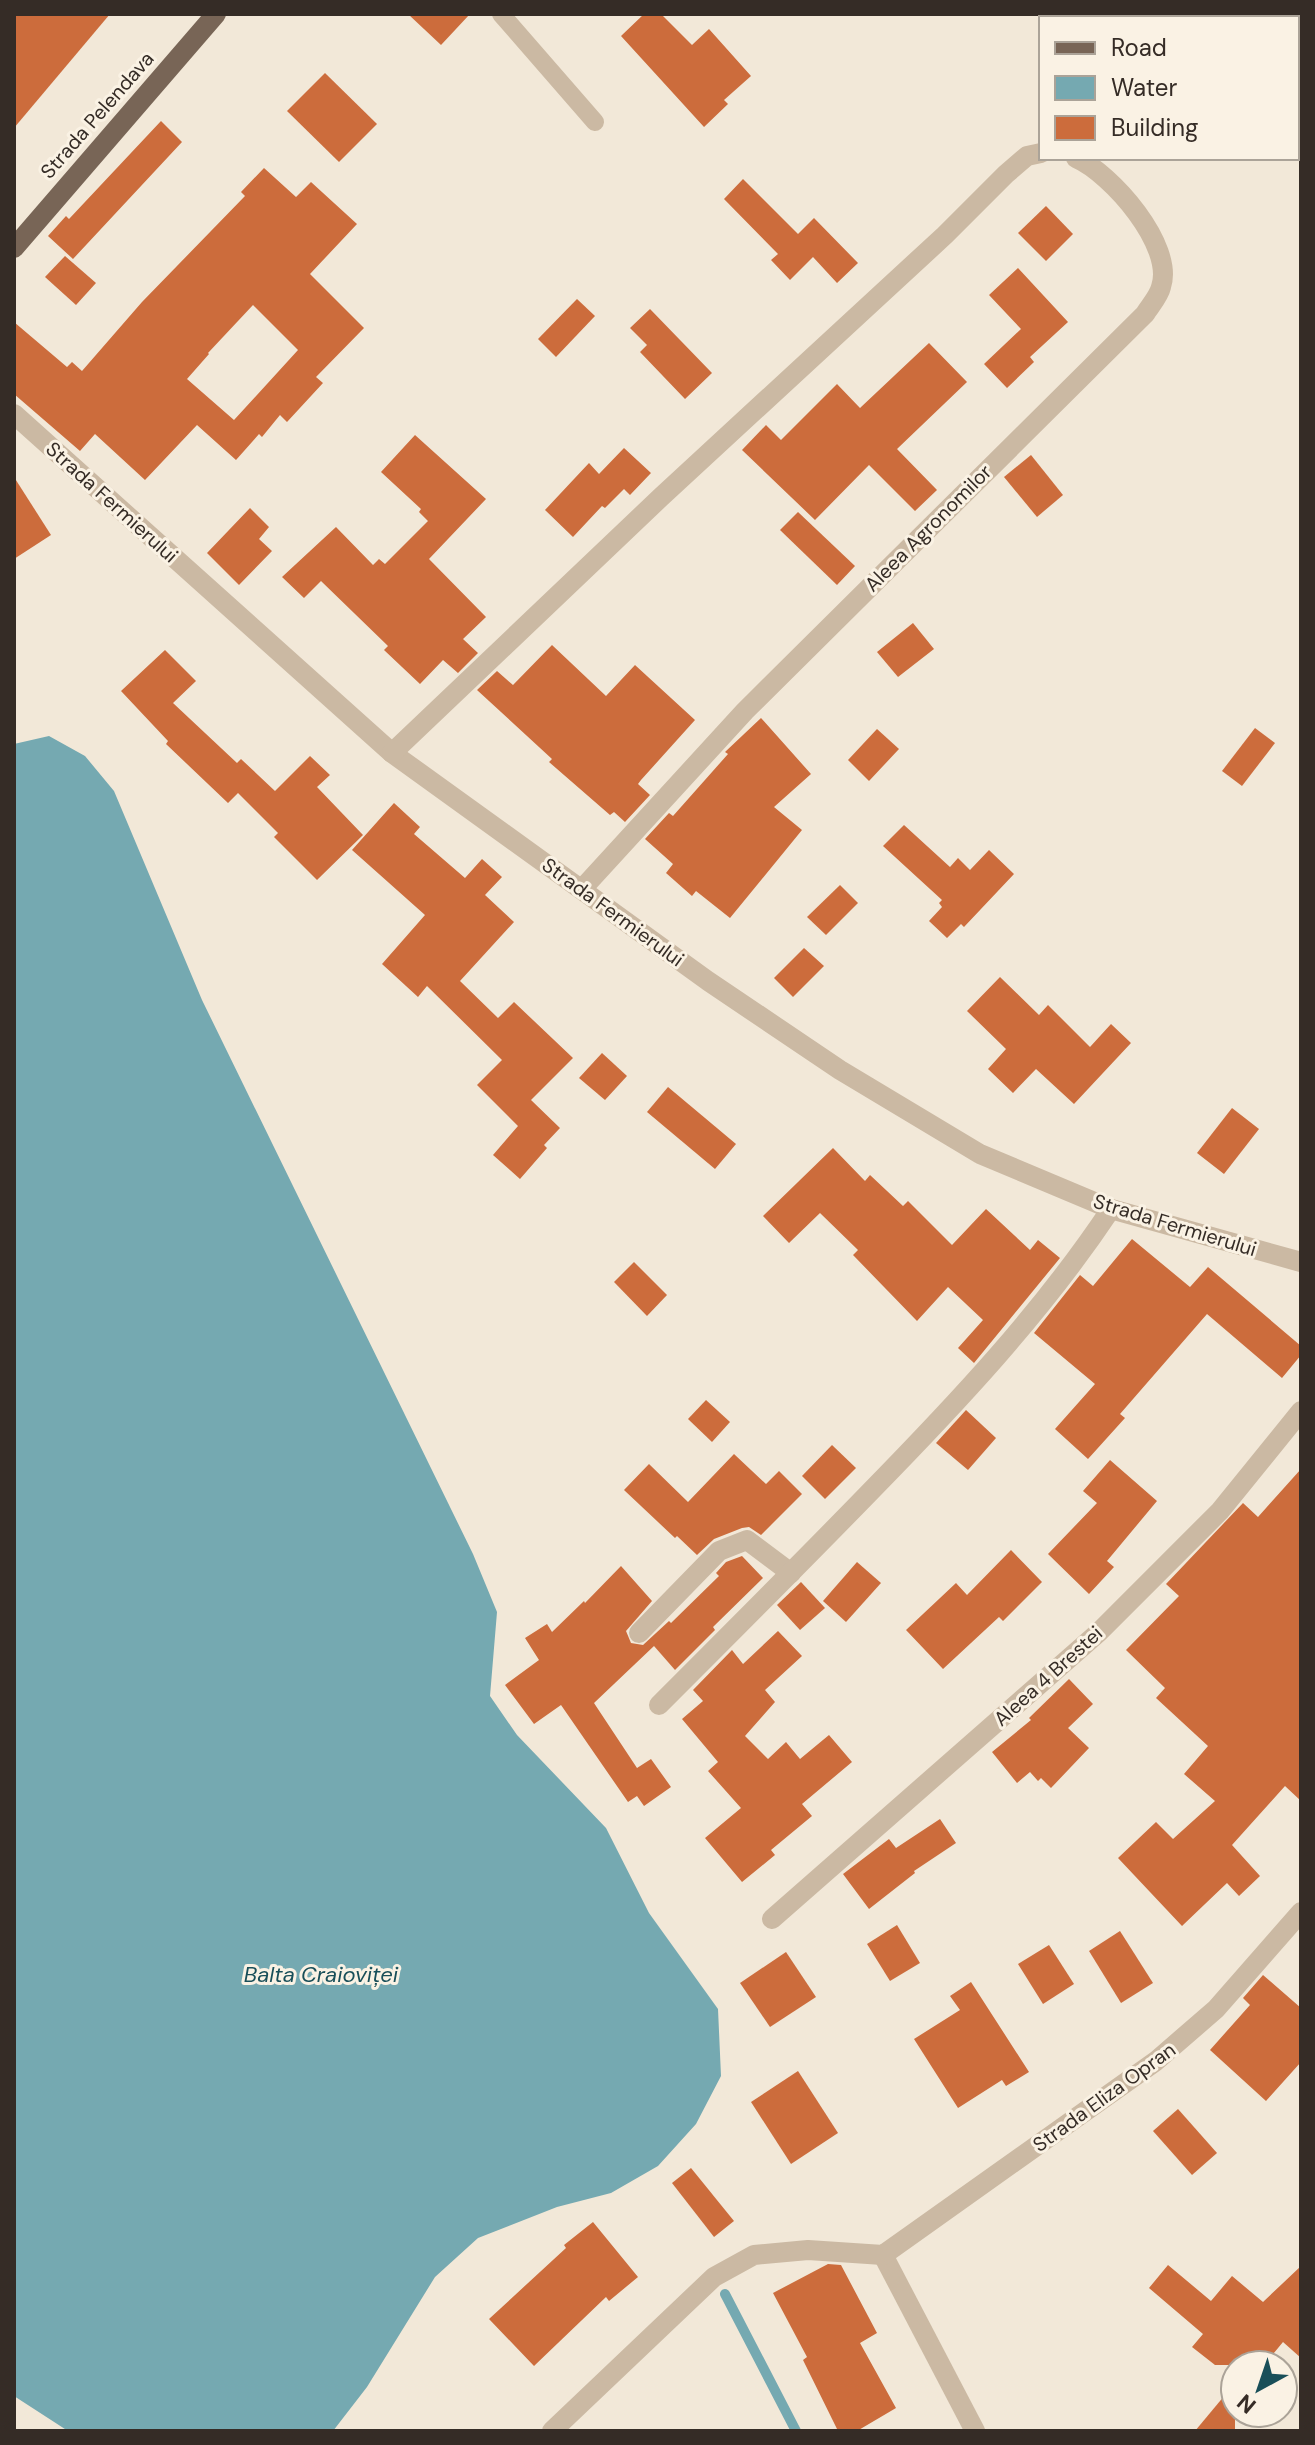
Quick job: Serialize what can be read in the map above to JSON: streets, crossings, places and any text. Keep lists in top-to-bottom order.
{
  "streets": {
    "main road": ["Strada Pelendava"],
    "street": [
      "Strada Fermierului",
      "Aleea Agronomilor",
      "Aleea 4 Brestei",
      "Strada Eliza Opran"
    ]
  },
  "crossings": [
    ["Strada Fermierului", "Aleea Agronomilor"]
  ],
  "water": ["Balta Craioviței"],
  "legend": ["Road", "Water", "Building"],
  "north": "bottom left"
}
